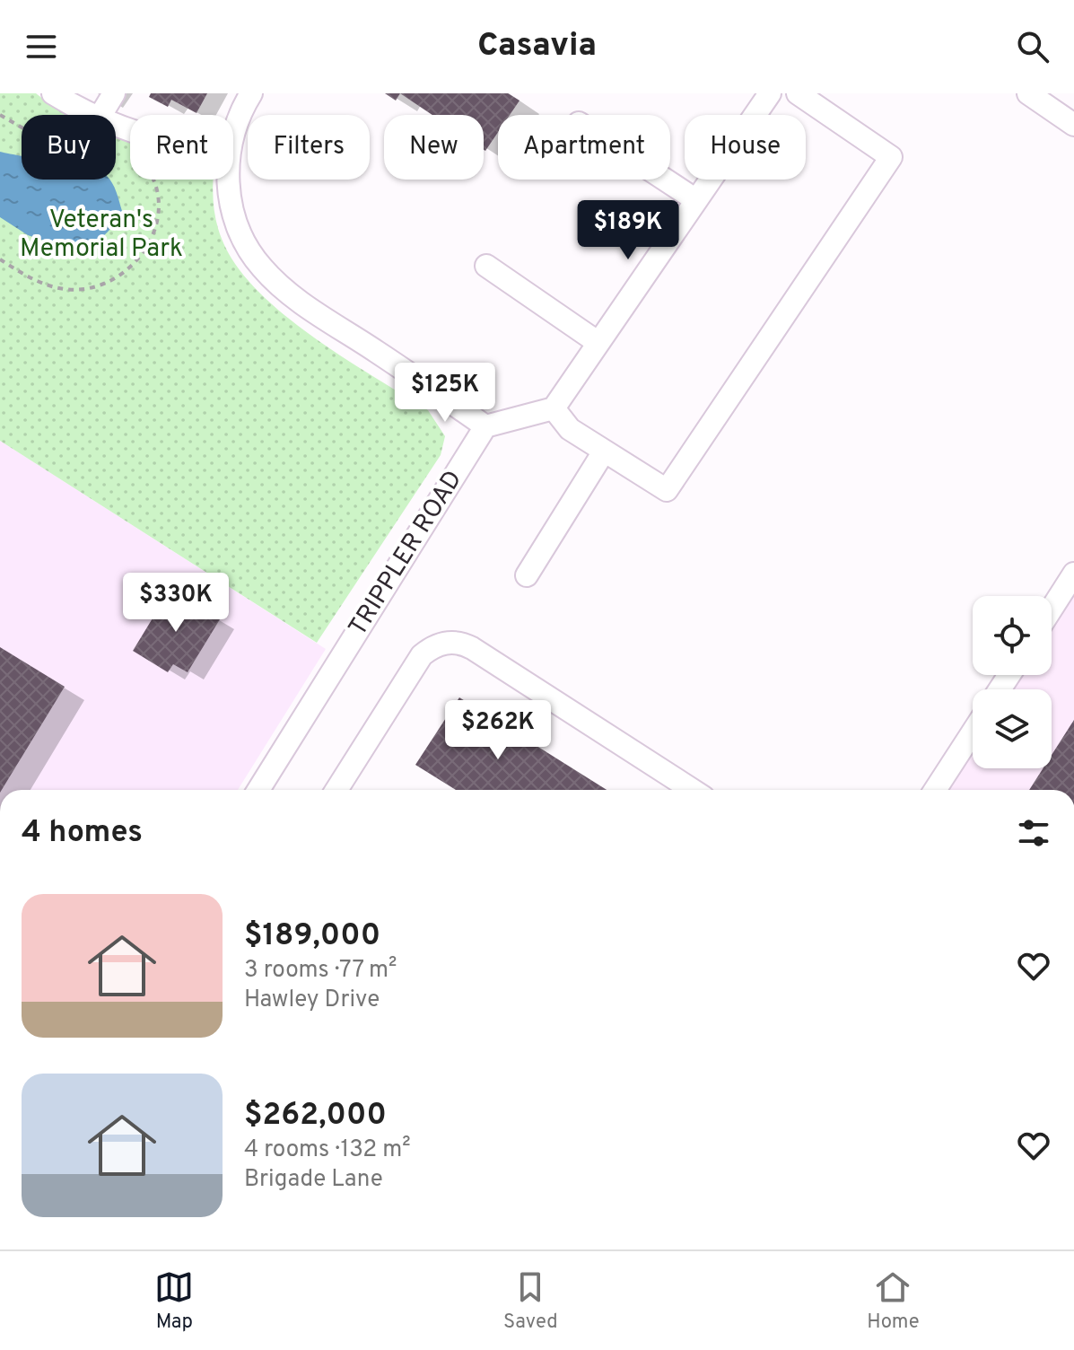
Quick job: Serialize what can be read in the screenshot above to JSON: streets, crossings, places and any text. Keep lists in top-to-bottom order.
{
  "streets": {
    "street": ["TRIPPLER ROAD"]
  },
  "parks": ["Veteran's Memorial Park"],
  "page": {
    "header": "Casavia",
    "chip": [
      "Buy",
      "Rent",
      "Filters",
      "New",
      "Apartment",
      "House"
    ],
    "price": [
      "$189K",
      "$125K",
      "$330K",
      "$262K"
    ],
    "heading": "4 homes",
    "list": [
      {
        "name": "$189,000",
        "note": "3 rooms · 77 m² · Hawley Drive"
      },
      {
        "name": "$262,000",
        "note": "4 rooms · 132 m² · Brigade Lane"
      }
    ],
    "tabs": ["Map", "Saved", "Home"]
  }
}
